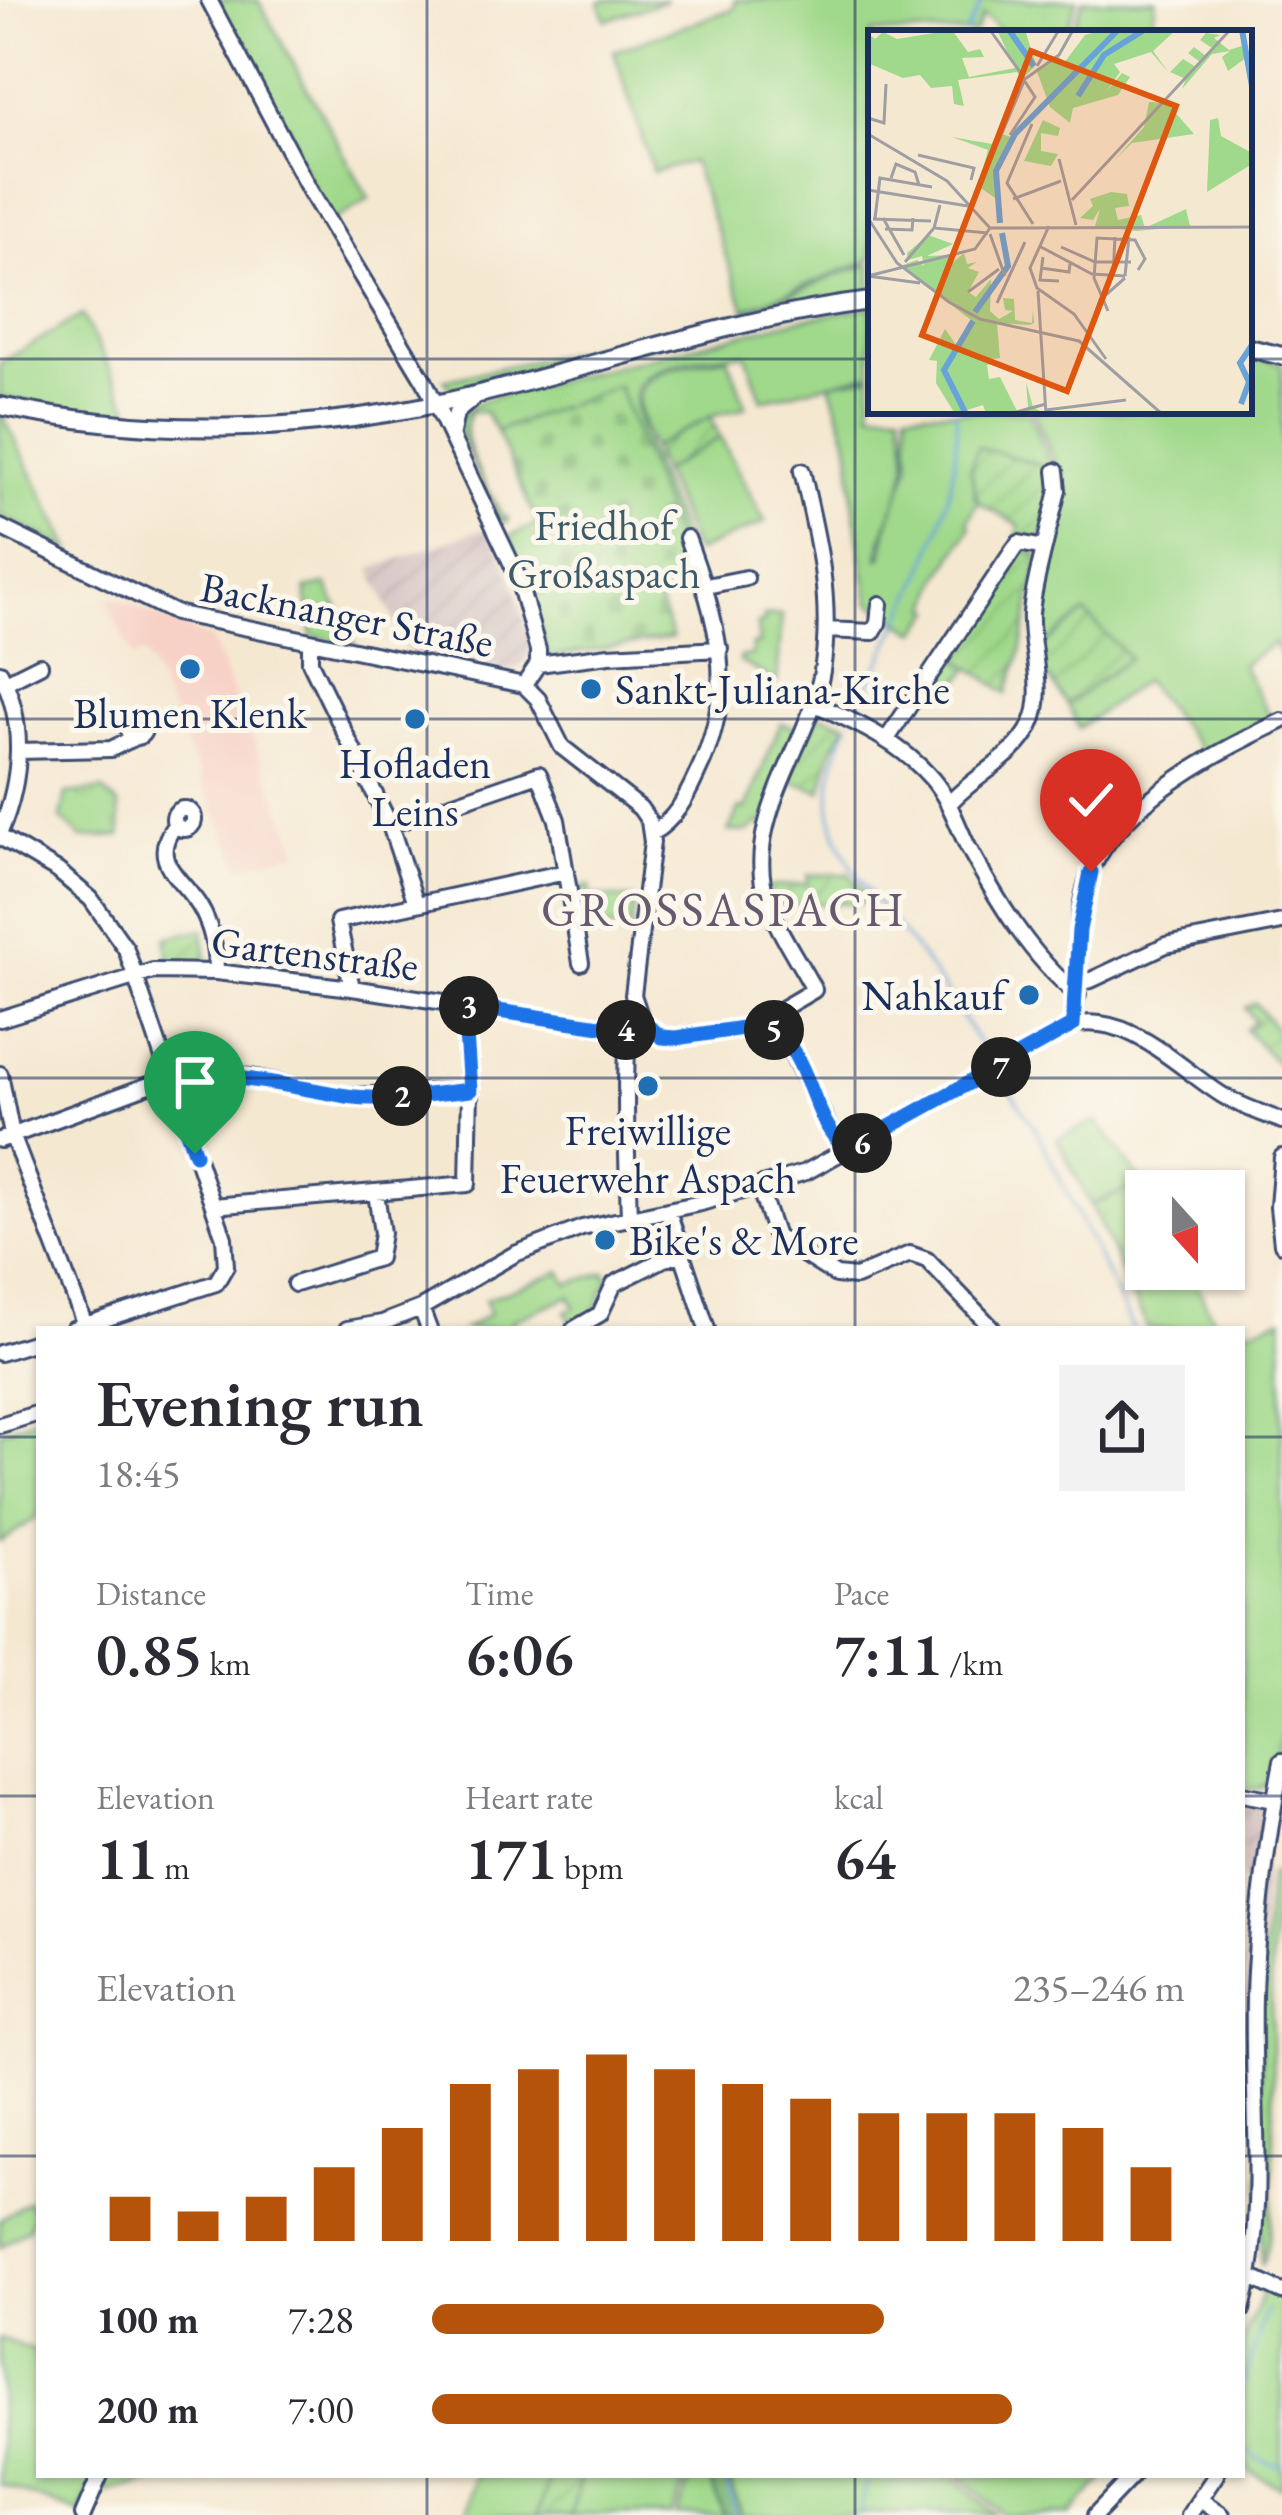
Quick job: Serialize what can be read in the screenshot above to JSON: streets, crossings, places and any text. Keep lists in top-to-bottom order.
{
  "streets": {
    "street": ["Backnanger Straße", "Gartenstraße"]
  },
  "districts": ["GROSSASPACH"],
  "parks": ["Friedhof Großaspach"],
  "places": [
    "Blumen Klenk",
    "Sankt-Juliana-Kirche",
    "Hofladen Leins",
    "Nahkauf",
    "Freiwillige Feuerwehr Aspach",
    "Bike's & More"
  ],
  "north": "bottom",
  "page": {
    "pins": [
      "3",
      "4",
      "5",
      "7",
      "2",
      "6"
    ],
    "heading": ["Evening run", "18:45"],
    "stats": [
      ["Distance", "0.85 km"],
      ["Time", "6:06"],
      ["Pace", "7:11 /km"],
      ["Elevation", "11 m"],
      ["Heart rate", "171 bpm"],
      ["kcal", "64"]
    ],
    "chart": ["Elevation", "235–246 m"],
    "list": [
      {
        "name": "100 m",
        "note": "7:28"
      },
      {
        "name": "200 m",
        "note": "7:00"
      }
    ]
  }
}
